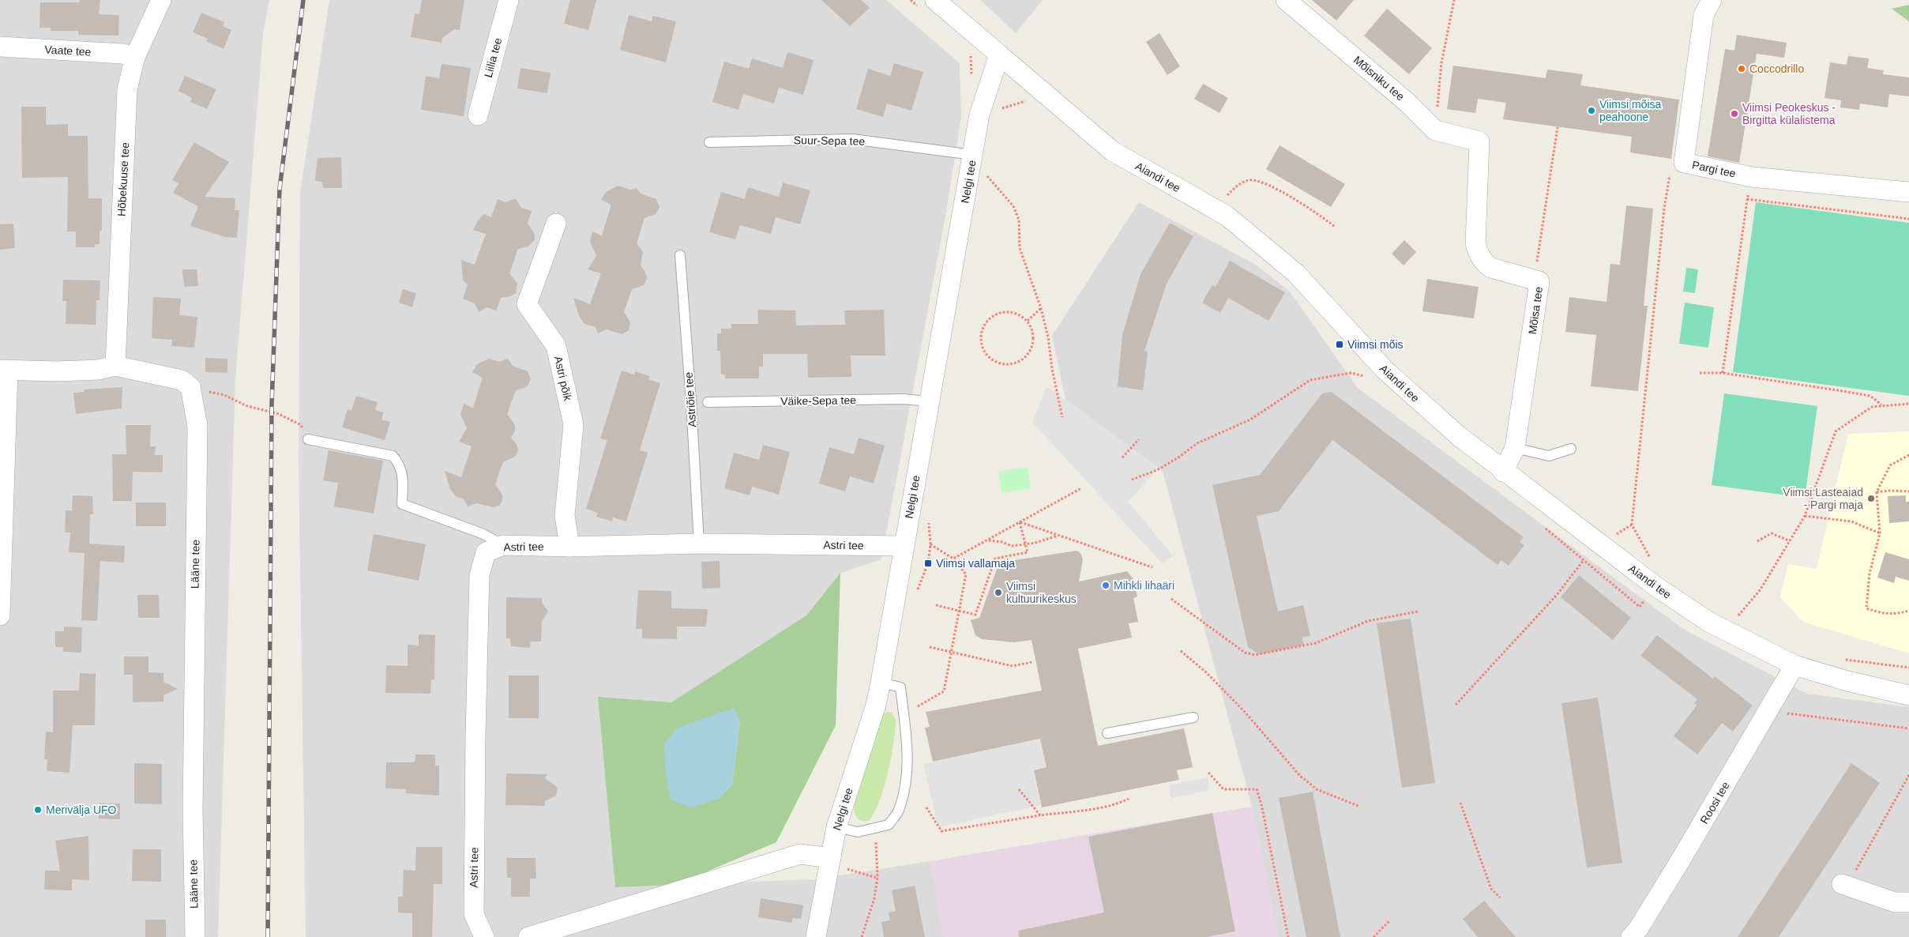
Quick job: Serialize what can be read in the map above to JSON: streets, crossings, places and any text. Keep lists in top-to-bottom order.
{
  "streets": {
    "street": [
      "Vaate tee",
      "Liilia tee",
      "Mõisniku tee",
      "Pargi tee",
      "Aiandi tee",
      "Hõbekuuse tee",
      "Nelgi tee",
      "Mõisa tee",
      "Astri põik",
      "Astri tee",
      "Lääne tee",
      "Roosi tee"
    ],
    "lane": ["Suur-Sepa tee", "Astriõie tee", "Väike-Sepa tee"]
  },
  "crossings": [
    ["Vaate tee", "Hõbekuuse tee"],
    ["Mõisniku tee", "Mõisa tee"],
    ["Suur-Sepa tee", "Nelgi tee"],
    ["Aiandi tee", "Nelgi tee"],
    ["Aiandi tee", "Mõisa tee"],
    ["Aiandi tee", "Roosi tee"],
    ["Nelgi tee", "Väike-Sepa tee"],
    ["Nelgi tee", "Astri tee"],
    ["Astri põik", "Astri tee"],
    ["Astriõie tee", "Astri tee"]
  ],
  "places": {
    "other": [
      "Coccodrillo",
      "Viimsi mõisa peahoone",
      "Viimsi Peokeskus - Birgitta külalistema",
      "Viimsi Lasteaiad - Pargi maja",
      "Mihkli lihaäri",
      "Viimsi kultuurikeskus",
      "Merivälja UFO"
    ],
    "transit": ["Viimsi mõis", "Viimsi vallamaja"]
  }
}
